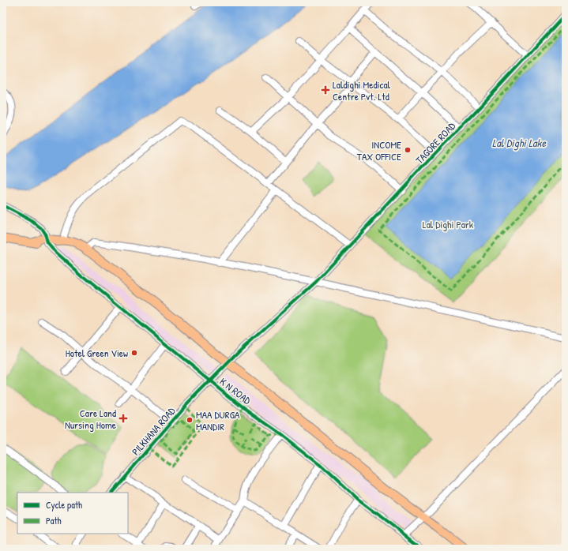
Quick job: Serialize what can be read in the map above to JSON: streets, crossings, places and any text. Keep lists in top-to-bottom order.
{
  "streets": {
    "street": ["TAGORE ROAD", "K N ROAD", "PILKHANA ROAD"]
  },
  "crossings": [
    ["TAGORE ROAD", "PILKHANA ROAD"],
    ["K N ROAD", "PILKHANA ROAD"]
  ],
  "water": ["Lal Dighi Lake"],
  "parks": ["Lal Dighi Park"],
  "places": {
    "health": ["Laldighi Medical Centre Pvt. Ltd", "Care Land Nursing Home"],
    "other": ["INCOME TAX OFFICE", "Hotel Green View", "MAA DURGA MANDIR"]
  },
  "legend": ["Cycle path", "Path"]
}
